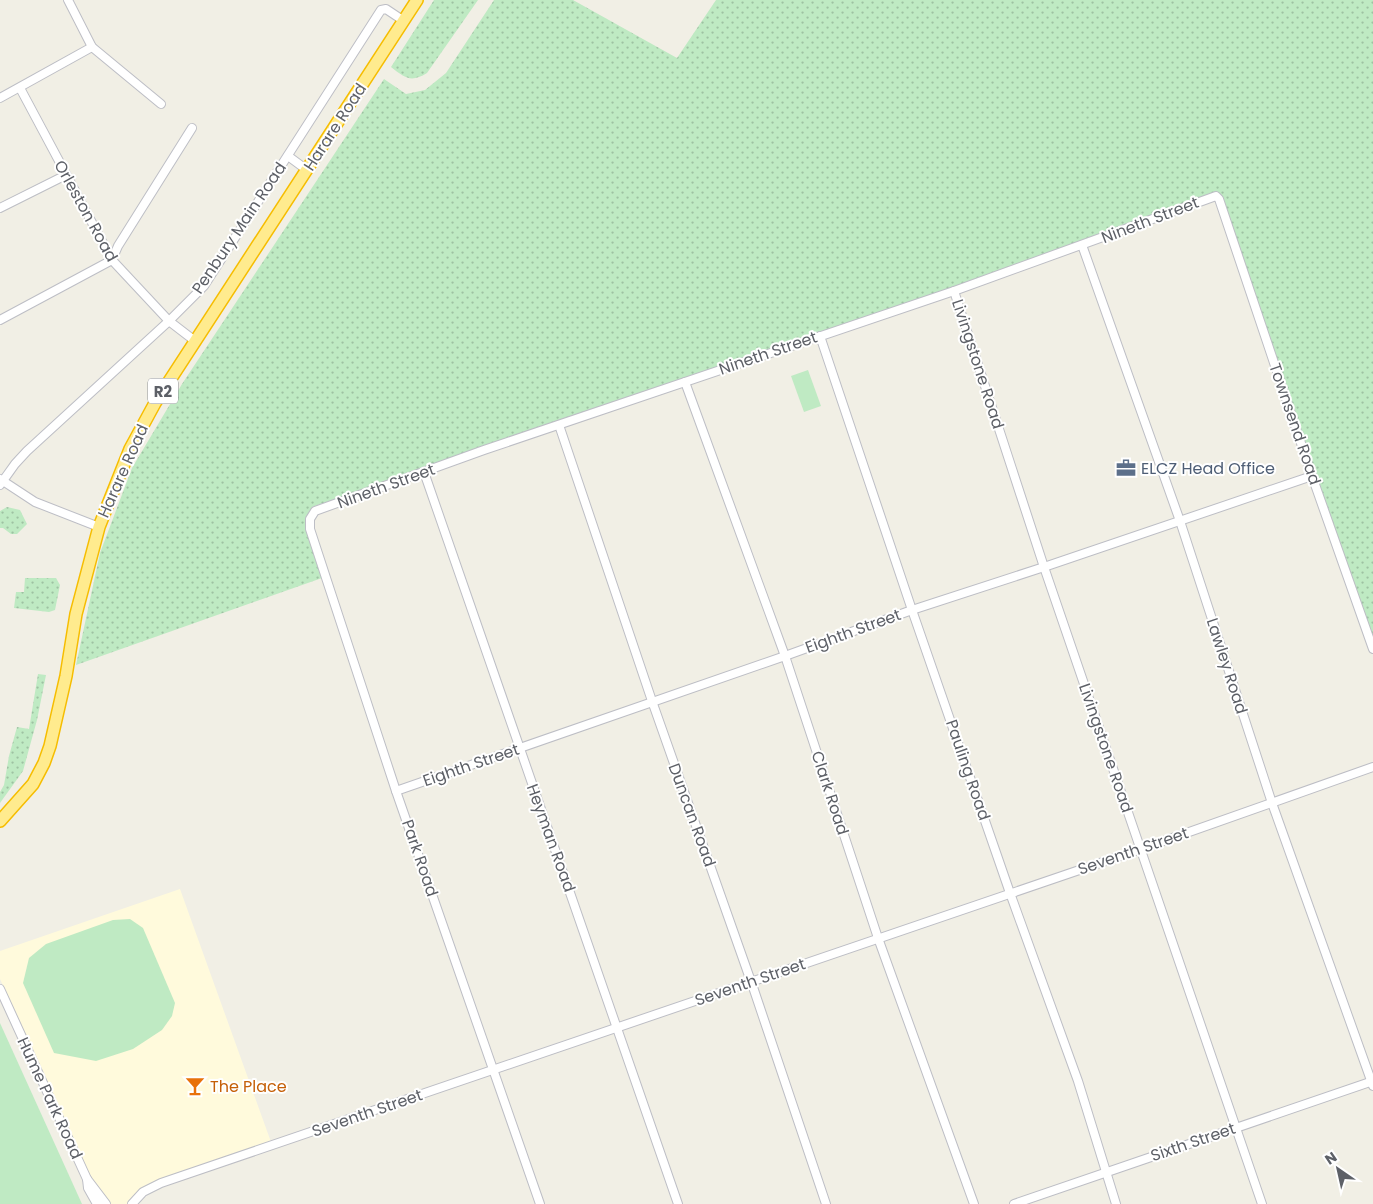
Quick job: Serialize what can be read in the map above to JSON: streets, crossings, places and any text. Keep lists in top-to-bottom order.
{
  "streets": {
    "highway": ["Harare Road", "R2"],
    "street": [
      "Orleston Road",
      "Nineth Street",
      "Penbury Main Road",
      "Livingstone Road",
      "Townsend Road",
      "Eighth Street",
      "Lawley Road",
      "Pauling Road",
      "Clark Road",
      "Duncan Road",
      "Heyman Road",
      "Seventh Street",
      "Park Road",
      "Hume Park Road",
      "Sixth Street"
    ]
  },
  "crossings": [
    ["Harare Road", "Orleston Road"],
    ["Harare Road", "Penbury Main Road"],
    ["Orleston Road", "Penbury Main Road"],
    ["Nineth Street", "Livingstone Road"],
    ["Nineth Street", "Townsend Road"],
    ["Nineth Street", "Lawley Road"],
    ["Nineth Street", "Pauling Road"],
    ["Nineth Street", "Clark Road"],
    ["Nineth Street", "Duncan Road"],
    ["Nineth Street", "Heyman Road"],
    ["Nineth Street", "Park Road"],
    ["Livingstone Road", "Eighth Street"],
    ["Livingstone Road", "Seventh Street"],
    ["Livingstone Road", "Sixth Street"],
    ["Townsend Road", "Eighth Street"],
    ["Eighth Street", "Lawley Road"],
    ["Eighth Street", "Pauling Road"],
    ["Eighth Street", "Clark Road"],
    ["Eighth Street", "Duncan Road"],
    ["Eighth Street", "Heyman Road"],
    ["Eighth Street", "Park Road"],
    ["Lawley Road", "Seventh Street"],
    ["Lawley Road", "Sixth Street"],
    ["Pauling Road", "Seventh Street"],
    ["Pauling Road", "Sixth Street"],
    ["Clark Road", "Seventh Street"],
    ["Duncan Road", "Seventh Street"],
    ["Heyman Road", "Seventh Street"],
    ["Seventh Street", "Park Road"]
  ],
  "places": {
    "office": ["ELCZ Head Office"],
    "bar": ["The Place"]
  },
  "north": "top left"
}
